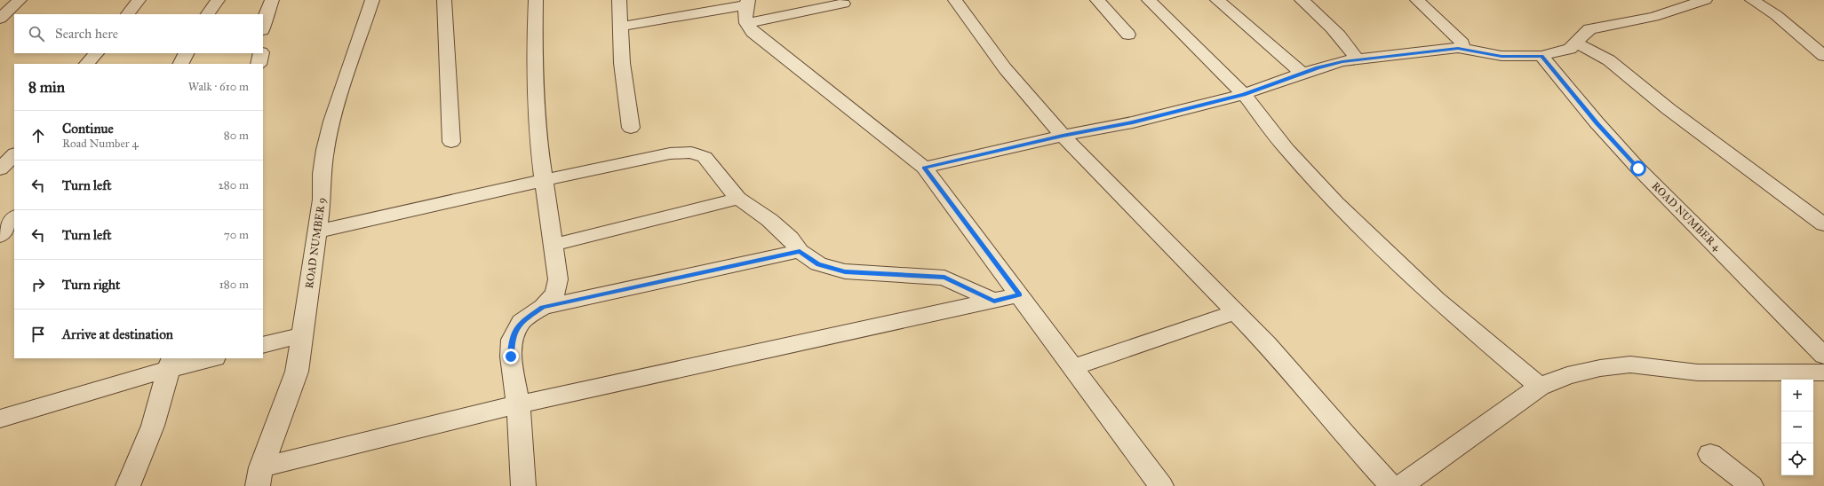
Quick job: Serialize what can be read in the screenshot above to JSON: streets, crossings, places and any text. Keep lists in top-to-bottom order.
{
  "streets": {
    "street": ["ROAD NUMBER 4", "ROAD NUMBER 9"]
  },
  "page": {
    "search": "Search here",
    "heading": ["8 min", "Walk · 610 m"],
    "list": [
      ["Continue", "Road Number 4", "80 m"],
      ["Turn left", "280 m"],
      ["Turn left", "70 m"],
      ["Turn right", "180 m"],
      "Arrive at destination"
    ],
    "map_buttons": ["+", "−"]
  }
}
